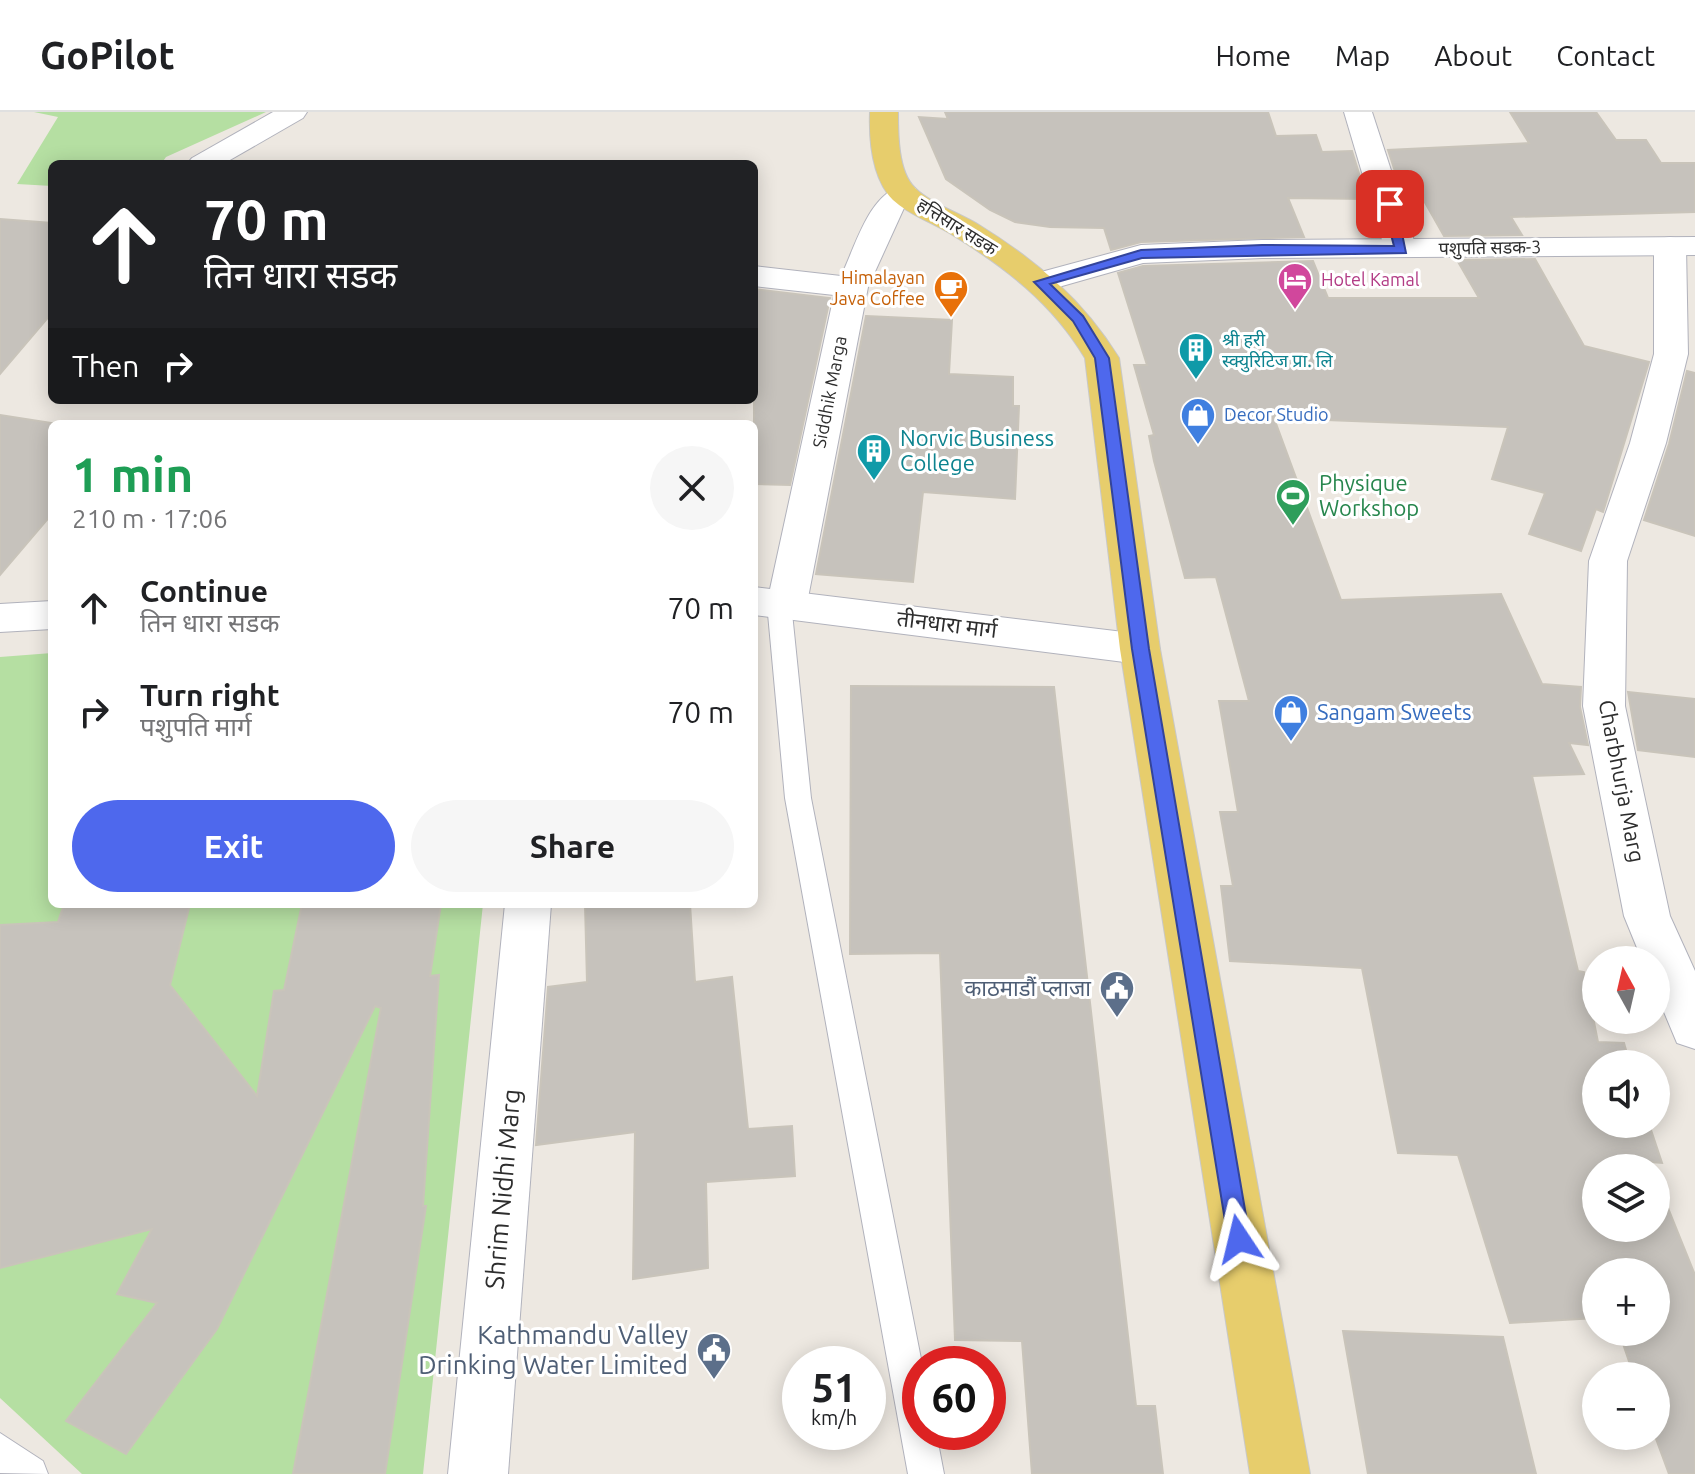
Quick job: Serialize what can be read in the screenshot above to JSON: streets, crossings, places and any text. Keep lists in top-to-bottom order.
{
  "streets": {
    "main road": ["हत्तिसार सडक"],
    "street": [
      "पशुपति सडक-3",
      "Siddhik Marga",
      "तीनधारा मार्ग",
      "Charbhurja Marg",
      "Shrim Nidhi Marg"
    ]
  },
  "crossings": [
    ["हत्तिसार सडक", "पशुपति सडक-3"],
    ["हत्तिसार सडक", "Siddhik Marga"],
    ["हत्तिसार सडक", "तीनधारा मार्ग"],
    ["पशुपति सडक-3", "Charbhurja Marg"],
    ["Siddhik Marga", "तीनधारा मार्ग"]
  ],
  "places": {
    "hotel": ["Hotel Kamal"],
    "cafe": ["Himalayan Java Coffee"],
    "building": ["श्री हरी स्क्युरिटिज प्रा. लि", "Norvic Business College"],
    "shop": ["Decor Studio", "Sangam Sweets"],
    "sports": ["Physique Workshop"],
    "public building": ["काठमाडौं प्लाजा", "Kathmandu Valley Drinking Water Limited"]
  },
  "north": "top",
  "page": {
    "header": "GoPilot",
    "nav": [
      "Home",
      "Map",
      "About",
      "Contact"
    ],
    "turn": ["70 m", "तिन धारा सडक"],
    "then": "Then",
    "heading": ["1 min", "210 m · 17:06"],
    "list": [
      {
        "name": "Continue",
        "note": "तिन धारा सडक",
        "value": "70 m"
      },
      {
        "name": "Turn right",
        "note": "पशुपति मार्ग",
        "value": "70 m"
      }
    ],
    "buttons": ["Exit", "Share"],
    "map_buttons": ["+", "−"],
    "speed": "51 km/h",
    "limit": "60"
  }
}
